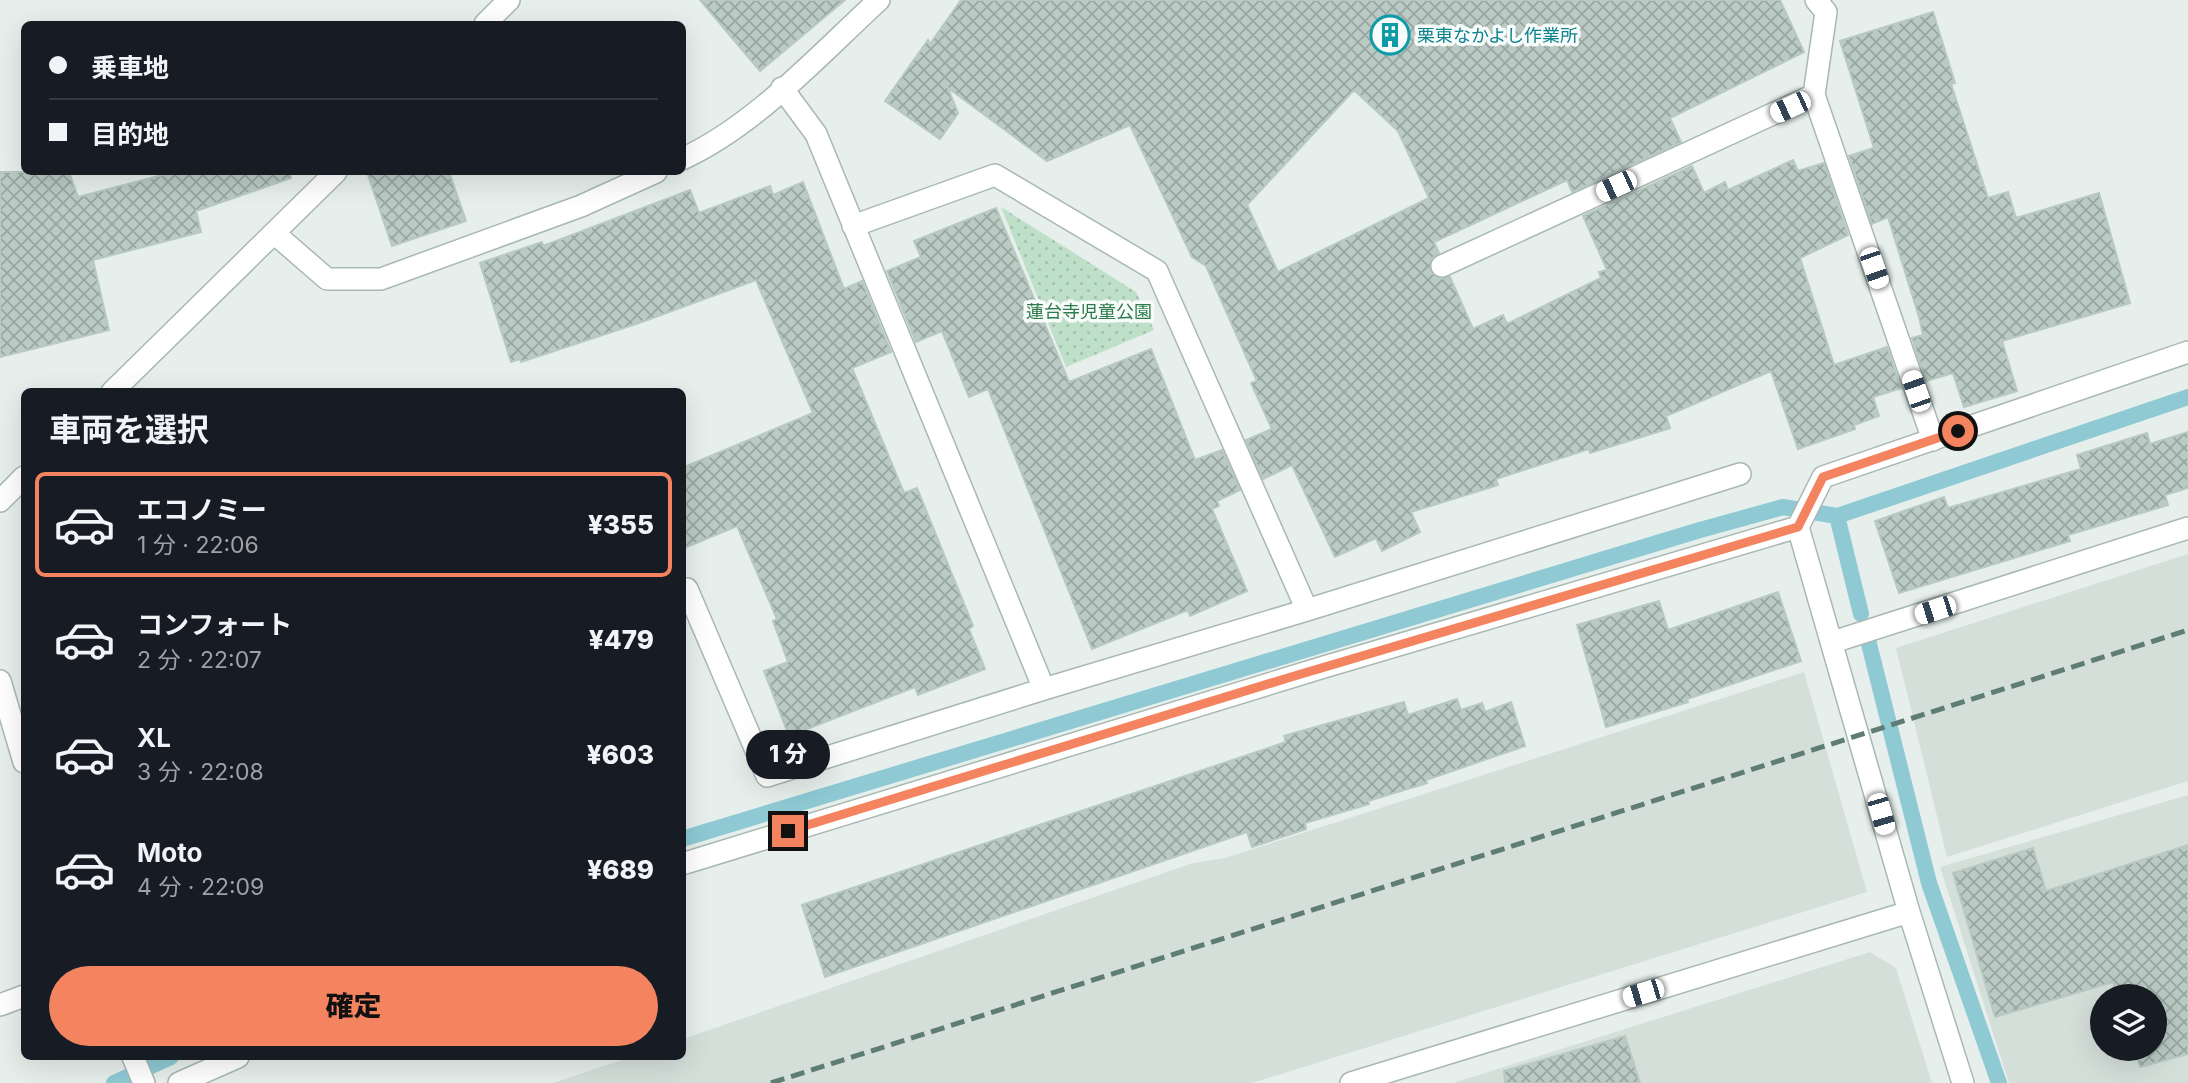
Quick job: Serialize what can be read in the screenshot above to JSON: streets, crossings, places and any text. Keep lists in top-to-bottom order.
{
  "parks": ["蓮台寺児童公園"],
  "places": {
    "building": ["栗東なかよし作業所"]
  },
  "page": {
    "banner": ["乗車地", "目的地"],
    "heading": "車両を選択",
    "list": [
      {
        "name": "エコノミー",
        "note": "1 分 · 22:06",
        "value": "¥355"
      },
      {
        "name": "コンフォート",
        "note": "2 分 · 22:07",
        "value": "¥479"
      },
      {
        "name": "XL",
        "note": "3 分 · 22:08",
        "value": "¥603"
      },
      {
        "name": "Moto",
        "note": "4 分 · 22:09",
        "value": "¥689"
      }
    ],
    "bubble": "1 分",
    "buttons": "確定"
  }
}
